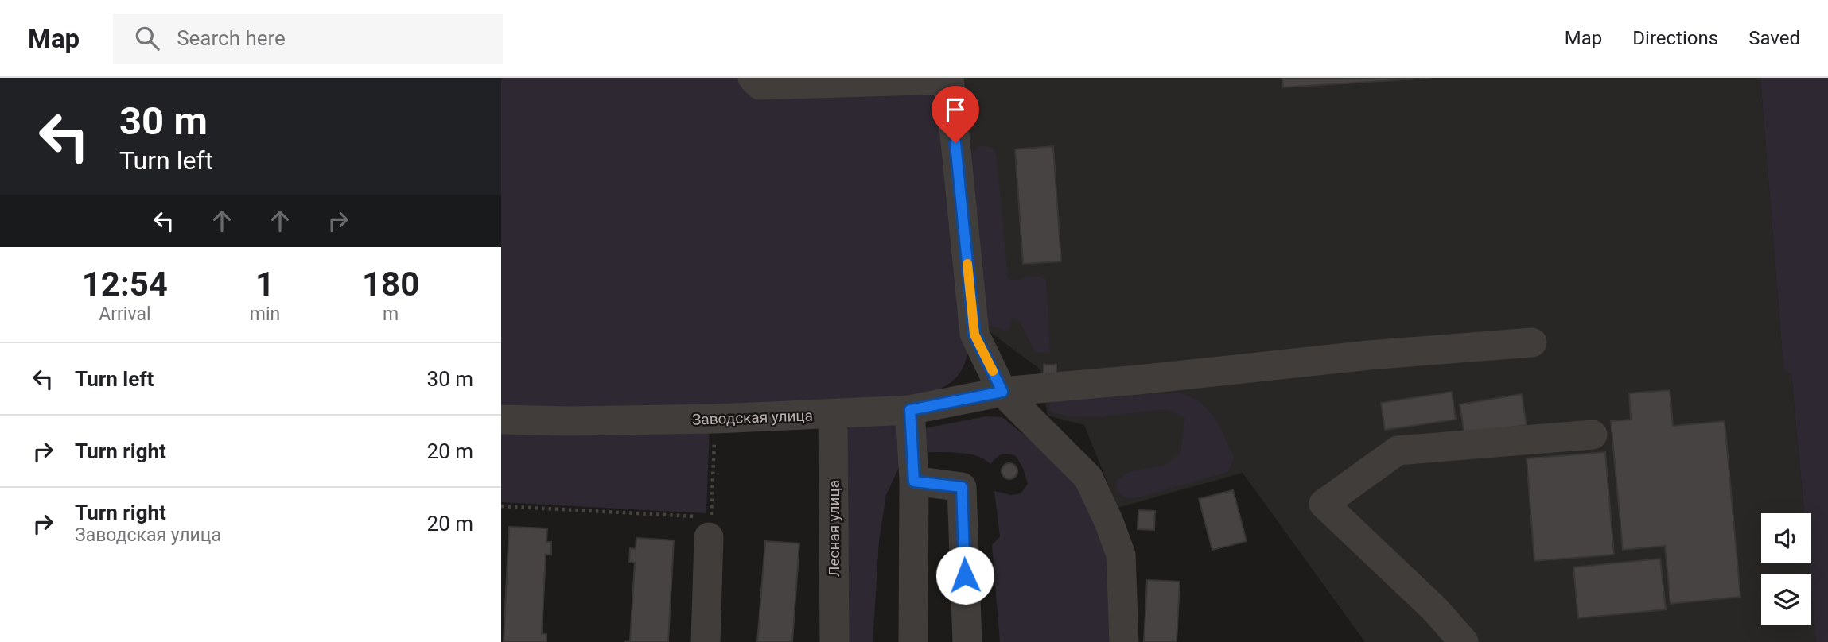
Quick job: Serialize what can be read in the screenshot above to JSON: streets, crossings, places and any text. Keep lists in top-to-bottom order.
{
  "streets": {
    "street": ["Заводская улица", "Лесная улица"]
  },
  "crossings": [
    ["Заводская улица", "Лесная улица"]
  ],
  "page": {
    "header": "Map",
    "search": "Search here",
    "nav": ["Map", "Directions", "Saved"],
    "turn": ["30 m", "Turn left"],
    "eta": [
      "12:54",
      "Arrival",
      "1",
      "min",
      "180",
      "m"
    ],
    "list": [
      {
        "name": "Turn left",
        "value": "30 m"
      },
      {
        "name": "Turn right",
        "value": "20 m"
      },
      {
        "name": "Turn right",
        "note": "Заводская улица",
        "value": "20 m"
      }
    ]
  }
}
